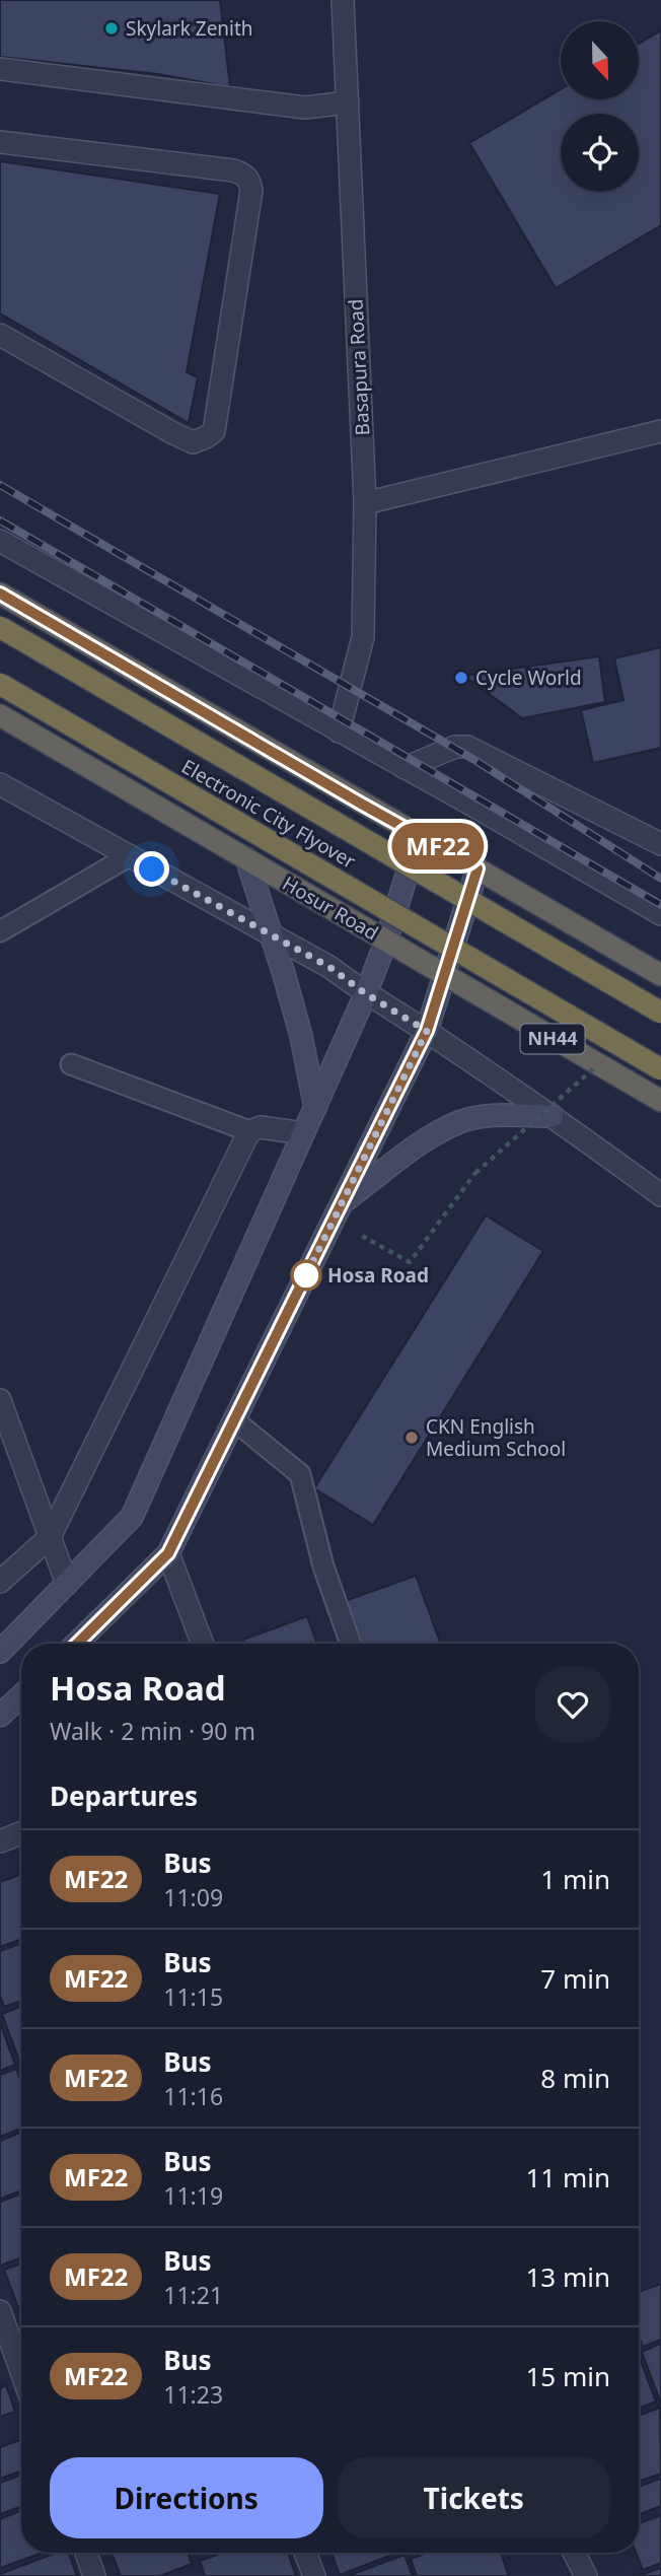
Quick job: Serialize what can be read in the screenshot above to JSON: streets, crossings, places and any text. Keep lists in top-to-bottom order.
{
  "streets": {
    "highway": ["Electronic City Flyover", "Hosur Road", "NH44"],
    "street": ["Basapura Road"]
  },
  "places": [
    "Skylark Zenith",
    "Cycle World",
    "Hosa Road",
    "CKN English Medium School"
  ],
  "lines": ["bus line MF22"],
  "north": "bottom",
  "page": {
    "on_map": "MF22",
    "heading": [
      ["Hosa Road", "Walk · 2 min · 90 m"],
      "Departures"
    ],
    "list": [
      {
        "mark": "MF22",
        "name": "Bus",
        "note": "11:09",
        "value": "1 min"
      },
      {
        "mark": "MF22",
        "name": "Bus",
        "note": "11:15",
        "value": "7 min"
      },
      {
        "mark": "MF22",
        "name": "Bus",
        "note": "11:16",
        "value": "8 min"
      },
      {
        "mark": "MF22",
        "name": "Bus",
        "note": "11:19",
        "value": "11 min"
      },
      {
        "mark": "MF22",
        "name": "Bus",
        "note": "11:21",
        "value": "13 min"
      },
      {
        "mark": "MF22",
        "name": "Bus",
        "note": "11:23",
        "value": "15 min"
      }
    ],
    "buttons": ["Directions", "Tickets"]
  }
}
